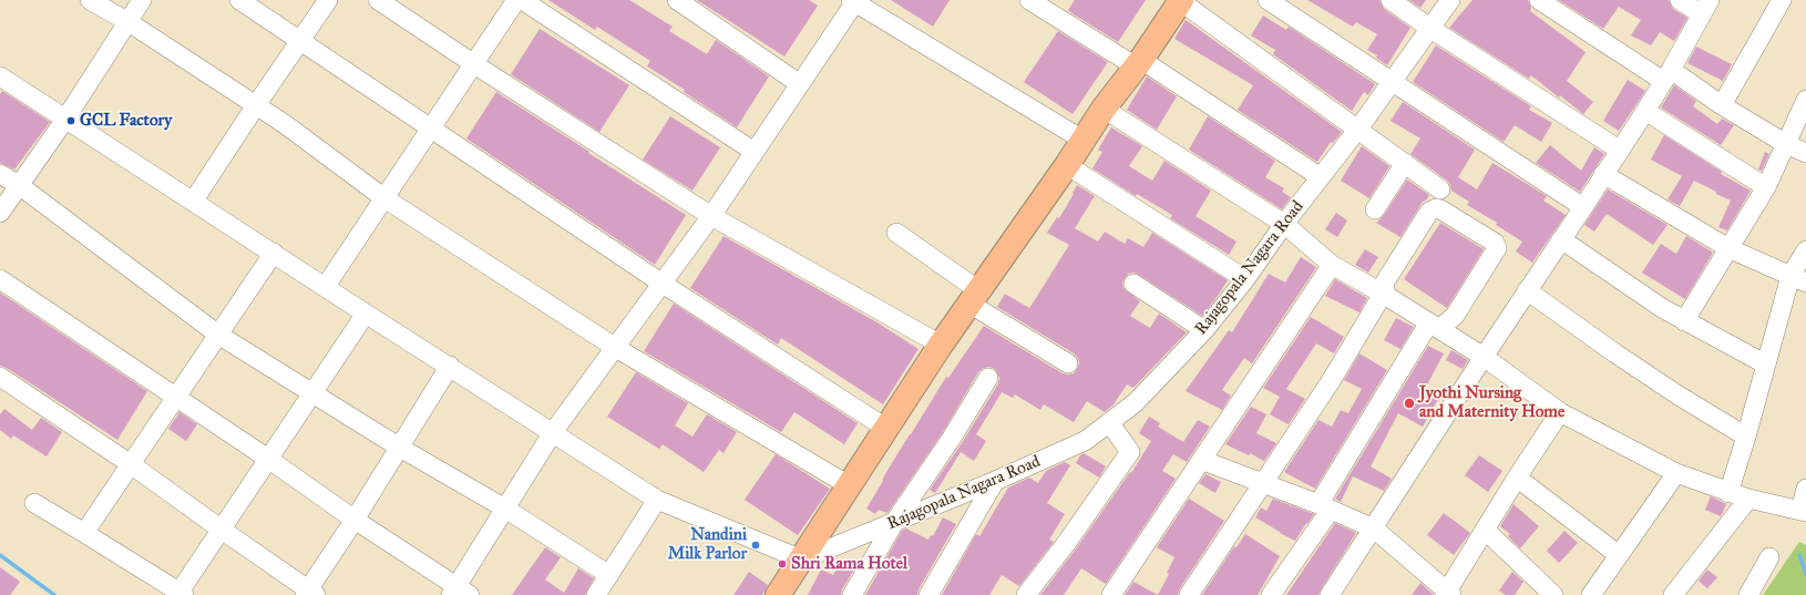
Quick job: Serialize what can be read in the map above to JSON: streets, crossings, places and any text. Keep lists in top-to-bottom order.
{
  "streets": {
    "street": ["Rajagopala Nagara Road"]
  },
  "places": [
    "GCL Factory",
    "Jyothi Nursing and Maternity Home",
    "Nandini Milk Parlor",
    "Shri Rama Hotel"
  ]
}
